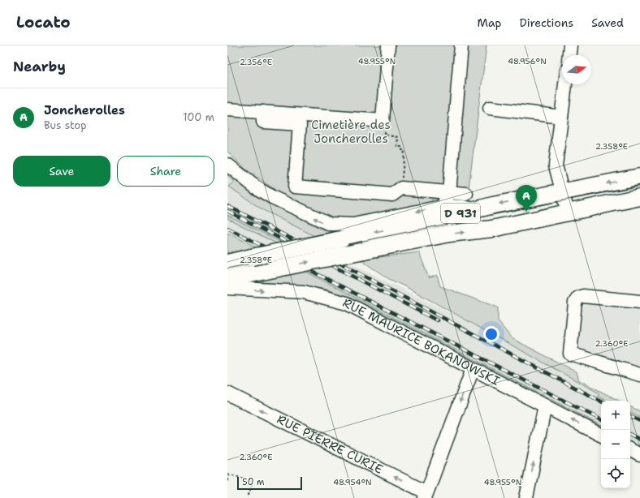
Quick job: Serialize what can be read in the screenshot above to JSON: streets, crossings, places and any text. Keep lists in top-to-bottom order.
{
  "streets": {
    "main road": ["D 931"],
    "street": ["RUE MAURICE BOKANOWSKI", "RUE PIERRE CURIE"]
  },
  "one_way": ["RUE PIERRE CURIE"],
  "parks": ["Cimetière des Joncherolles"],
  "scale_bar": "50 m",
  "north": "right",
  "page": {
    "header": "Locato",
    "nav": ["Map", "Directions", "Saved"],
    "heading": "Nearby",
    "list": [
      {
        "mark": "A",
        "name": "Joncherolles",
        "note": "Bus stop",
        "value": "100 m"
      }
    ],
    "buttons": ["Save", "Share"],
    "pins": "A",
    "map_buttons": ["+", "−"],
    "scale": "50 m"
  },
  "coordinates": [
    "48.955°N",
    "48.956°N",
    "2.356°E",
    "2.358°E",
    "2.360°E",
    "48.954°N"
  ]
}
